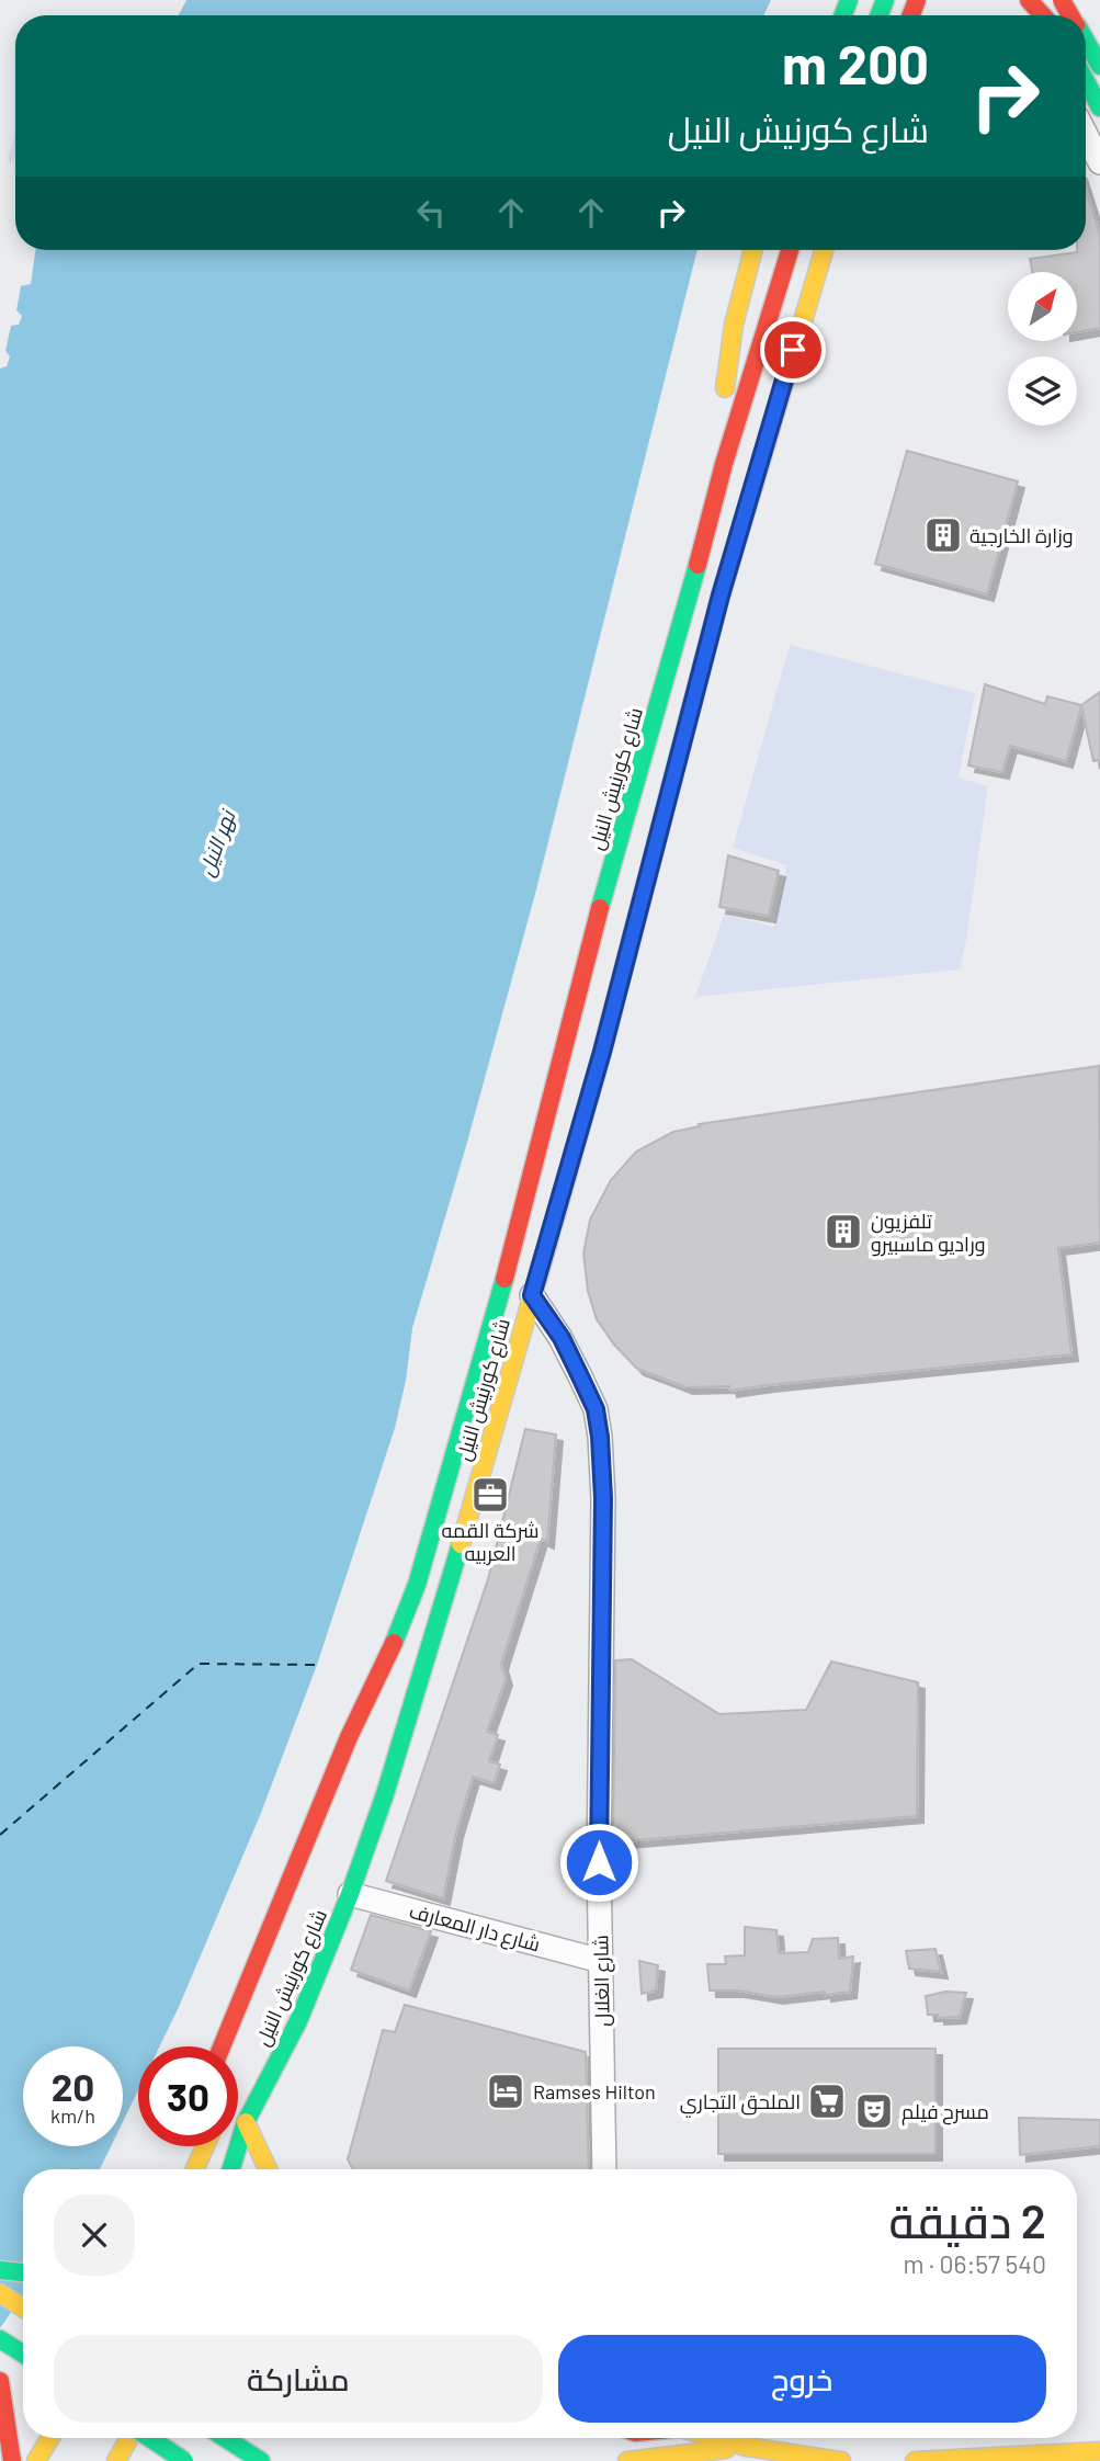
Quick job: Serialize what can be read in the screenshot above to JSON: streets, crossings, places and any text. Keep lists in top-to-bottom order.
{
  "streets": {
    "main road": ["شارع كورنيش النيل"],
    "street": ["شارع دار المعارف", "شارع الغلال"]
  },
  "crossings": [
    ["شارع كورنيش النيل", "شارع دار المعارف"],
    ["شارع كورنيش النيل", "شارع الغلال"],
    ["شارع دار المعارف", "شارع الغلال"]
  ],
  "water": ["نهر النيل"],
  "places": {
    "building": ["وزارة الخارجية", "تلفزيون وراديو ماسبيرو"],
    "office": ["شركة القمه العربيه"],
    "hotel": ["Ramses Hilton"],
    "supermarket": ["الملحق التجاري"],
    "theatre": ["مسرح فيلم"]
  },
  "north": "top right",
  "page": {
    "turn": ["200 m", "شارع كورنيش النيل"],
    "speed": "20 km/h",
    "limit": "30",
    "heading": ["2 دقيقة", "540 m · 06:57"],
    "buttons": ["خروج", "مشاركة"]
  }
}
